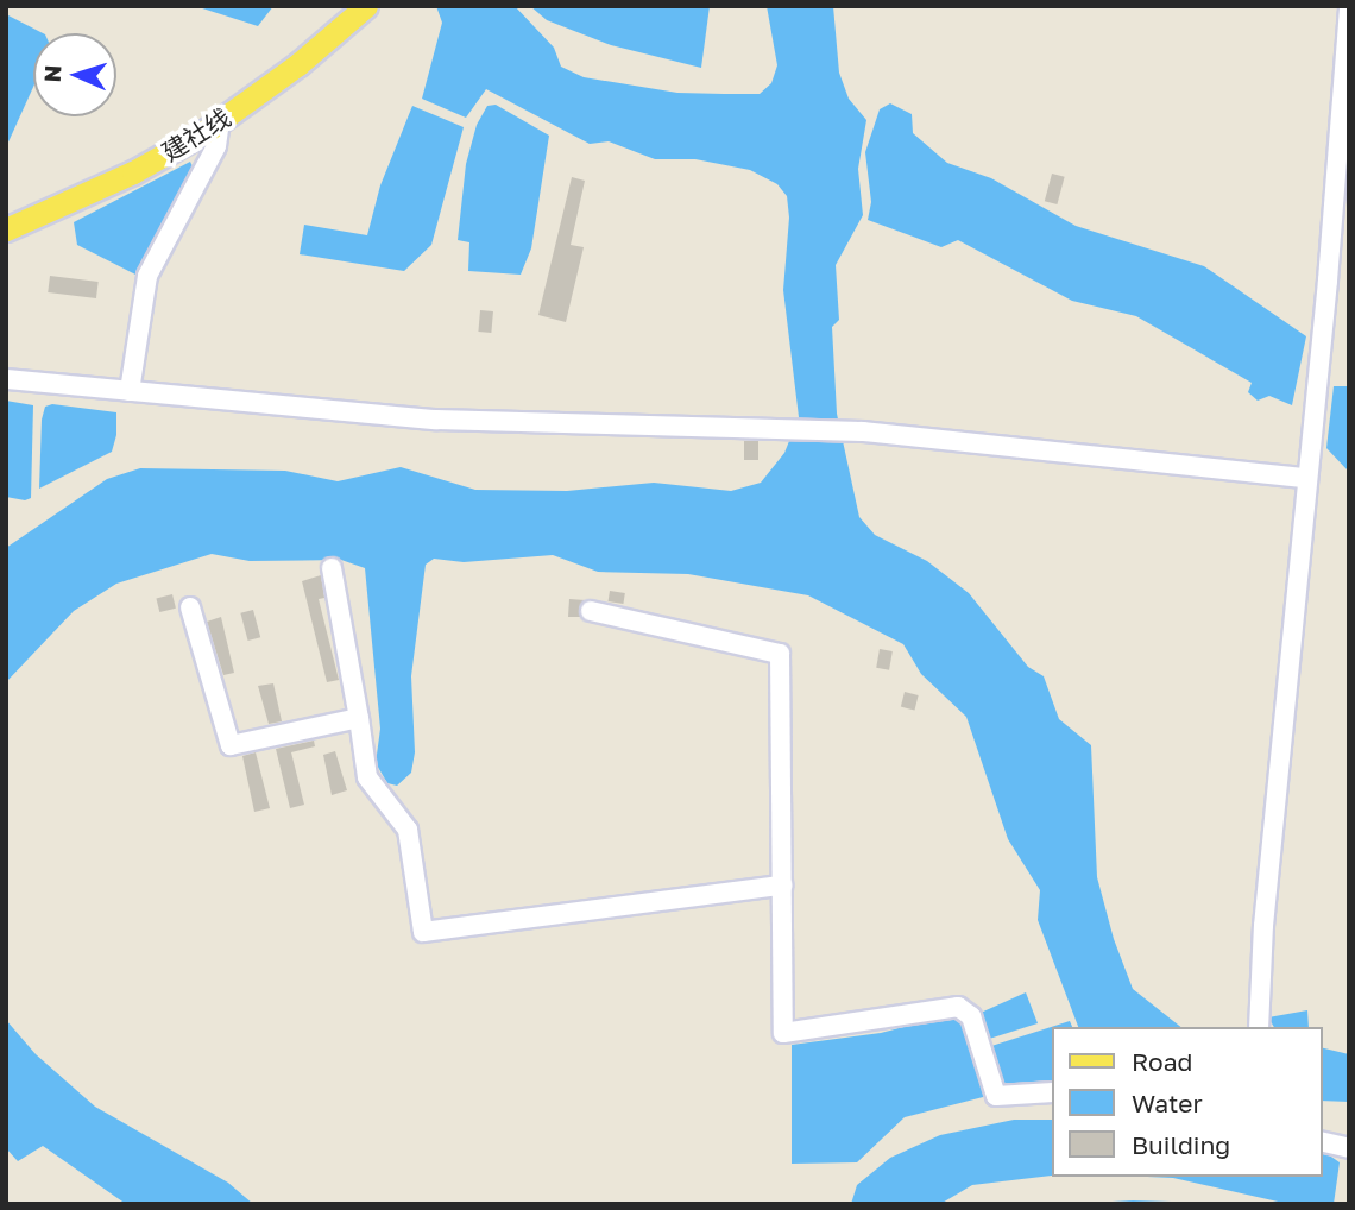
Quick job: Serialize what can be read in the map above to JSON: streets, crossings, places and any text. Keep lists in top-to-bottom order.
{
  "streets": {
    "main road": ["建社线"]
  },
  "legend": ["Road", "Water", "Building"],
  "north": "left"
}
